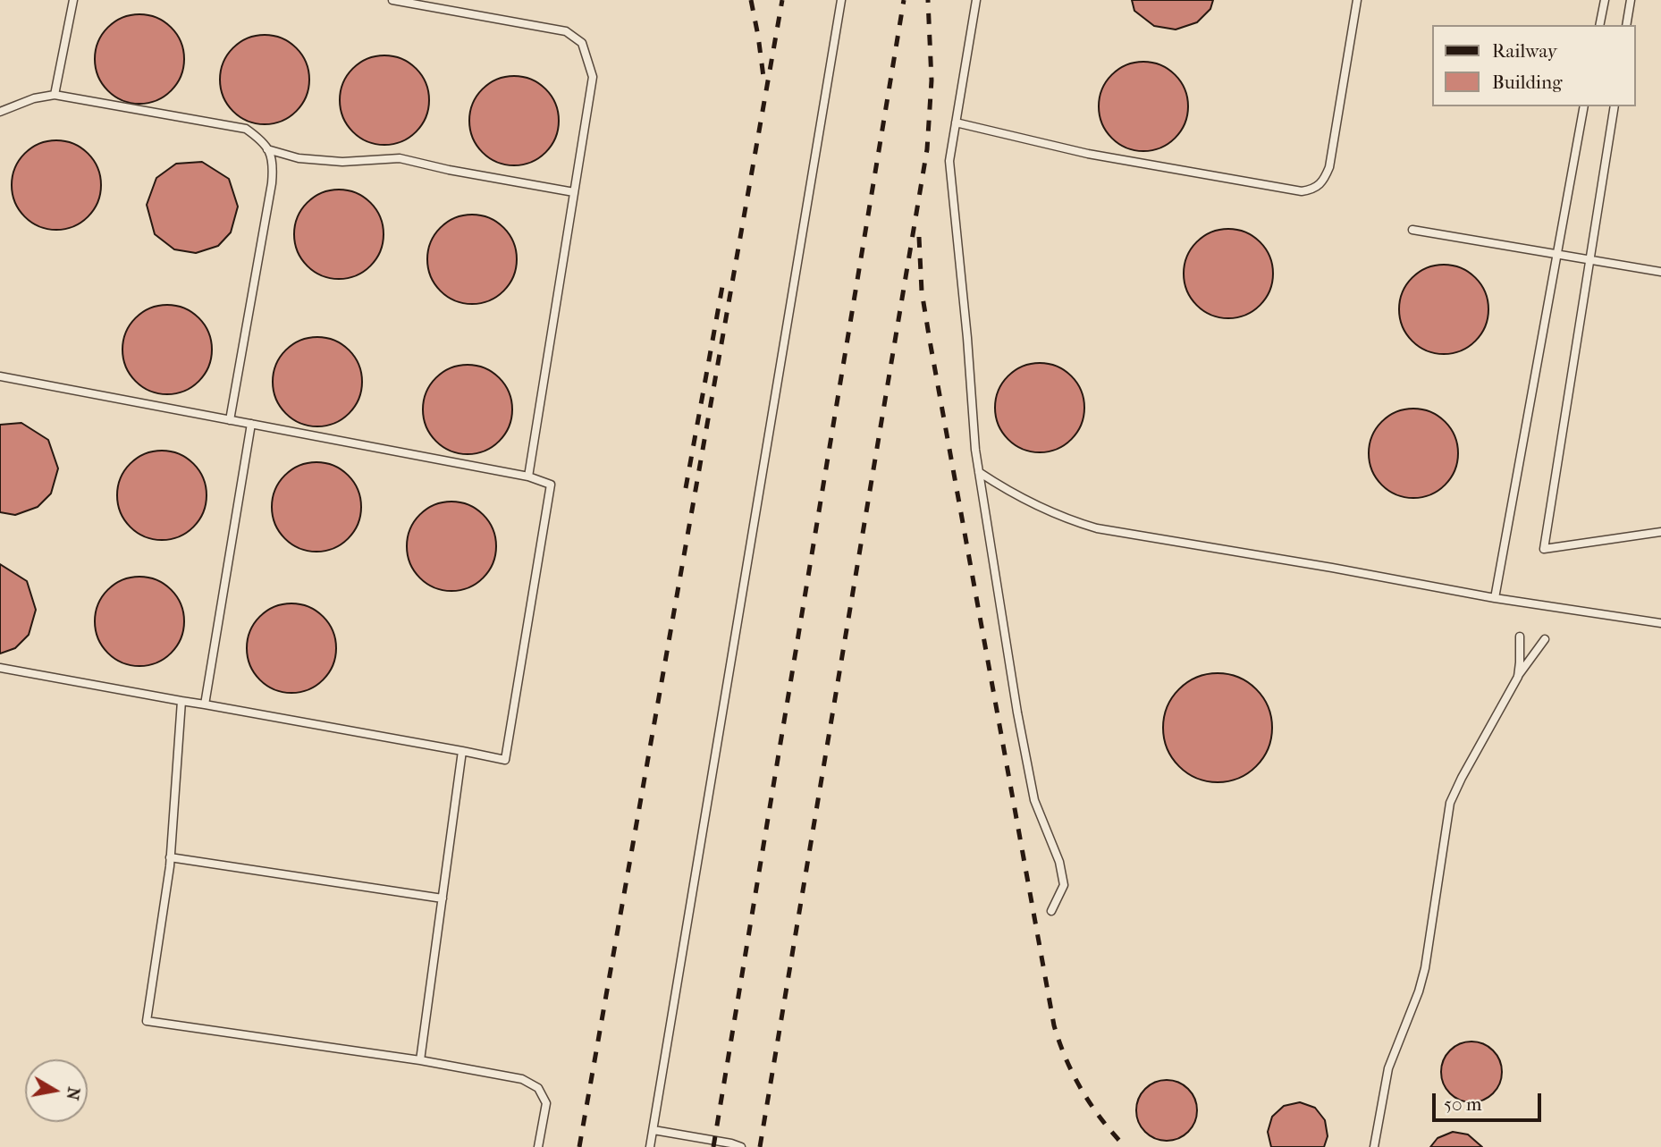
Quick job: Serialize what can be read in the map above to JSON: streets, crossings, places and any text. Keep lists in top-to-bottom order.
{
  "legend": ["Railway", "Building"],
  "scale_bar": "50 m",
  "north": "right"
}
